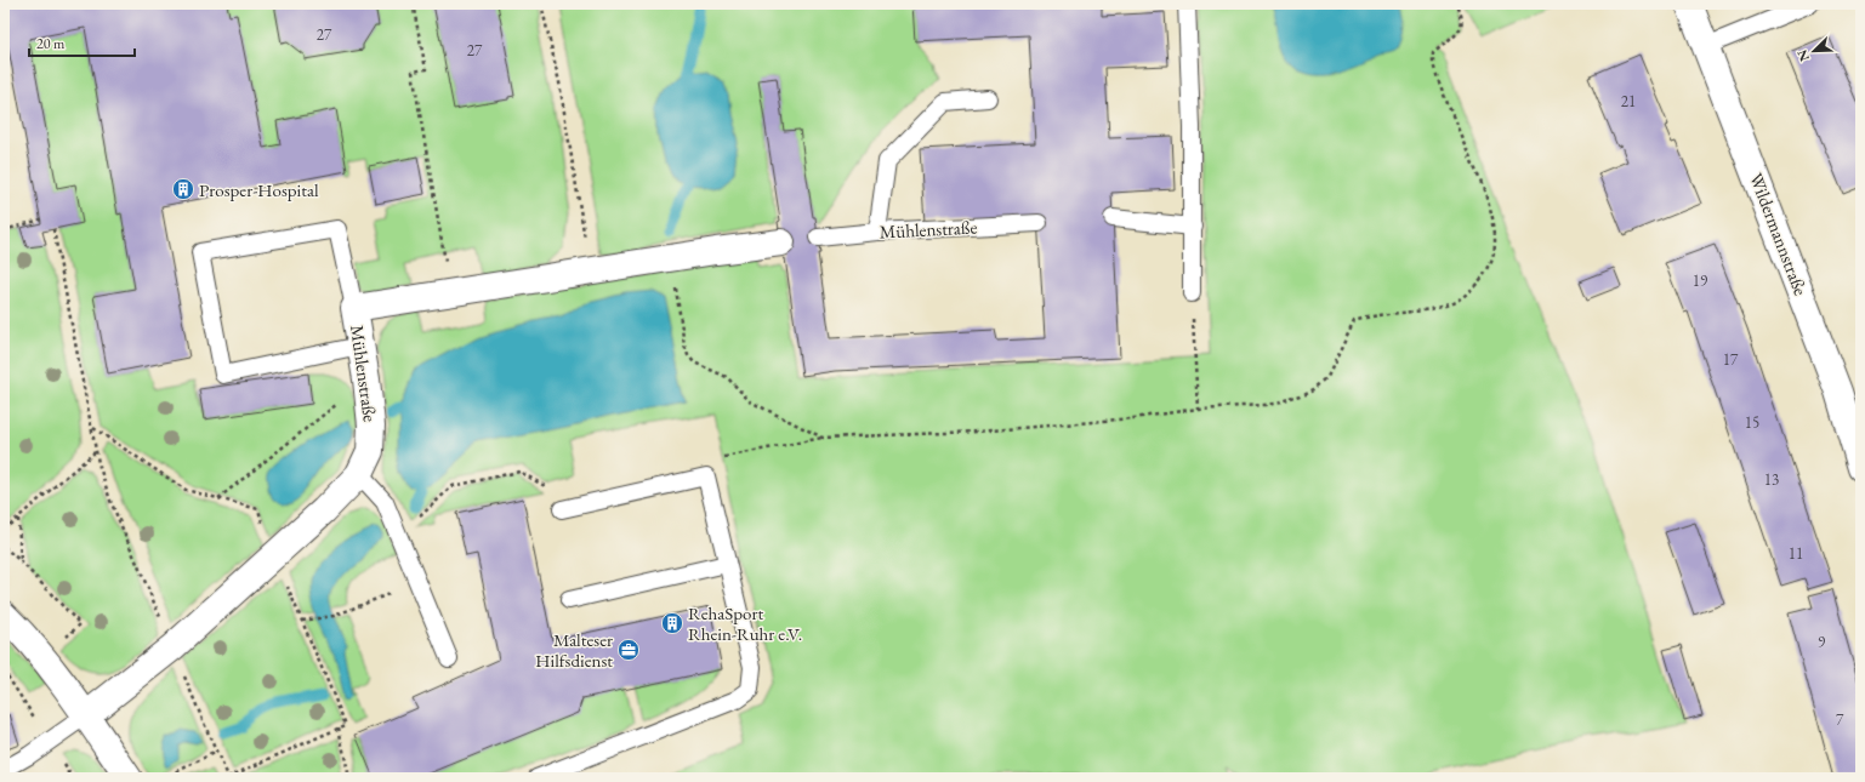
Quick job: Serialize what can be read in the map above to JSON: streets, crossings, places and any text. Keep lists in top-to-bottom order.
{
  "streets": {
    "street": ["Mühlenstraße", "Wildermannstraße"]
  },
  "places": {
    "building": ["Prosper-Hospital", "RehaSport Rhein-Ruhr e.V."],
    "office": ["Malteser Hilfsdienst"]
  },
  "house_numbers": [
    "27",
    "27",
    "21",
    "19",
    "17",
    "15",
    "13",
    "11",
    "9",
    "7"
  ],
  "scale_bar": "20 m",
  "north": "bottom left"
}
